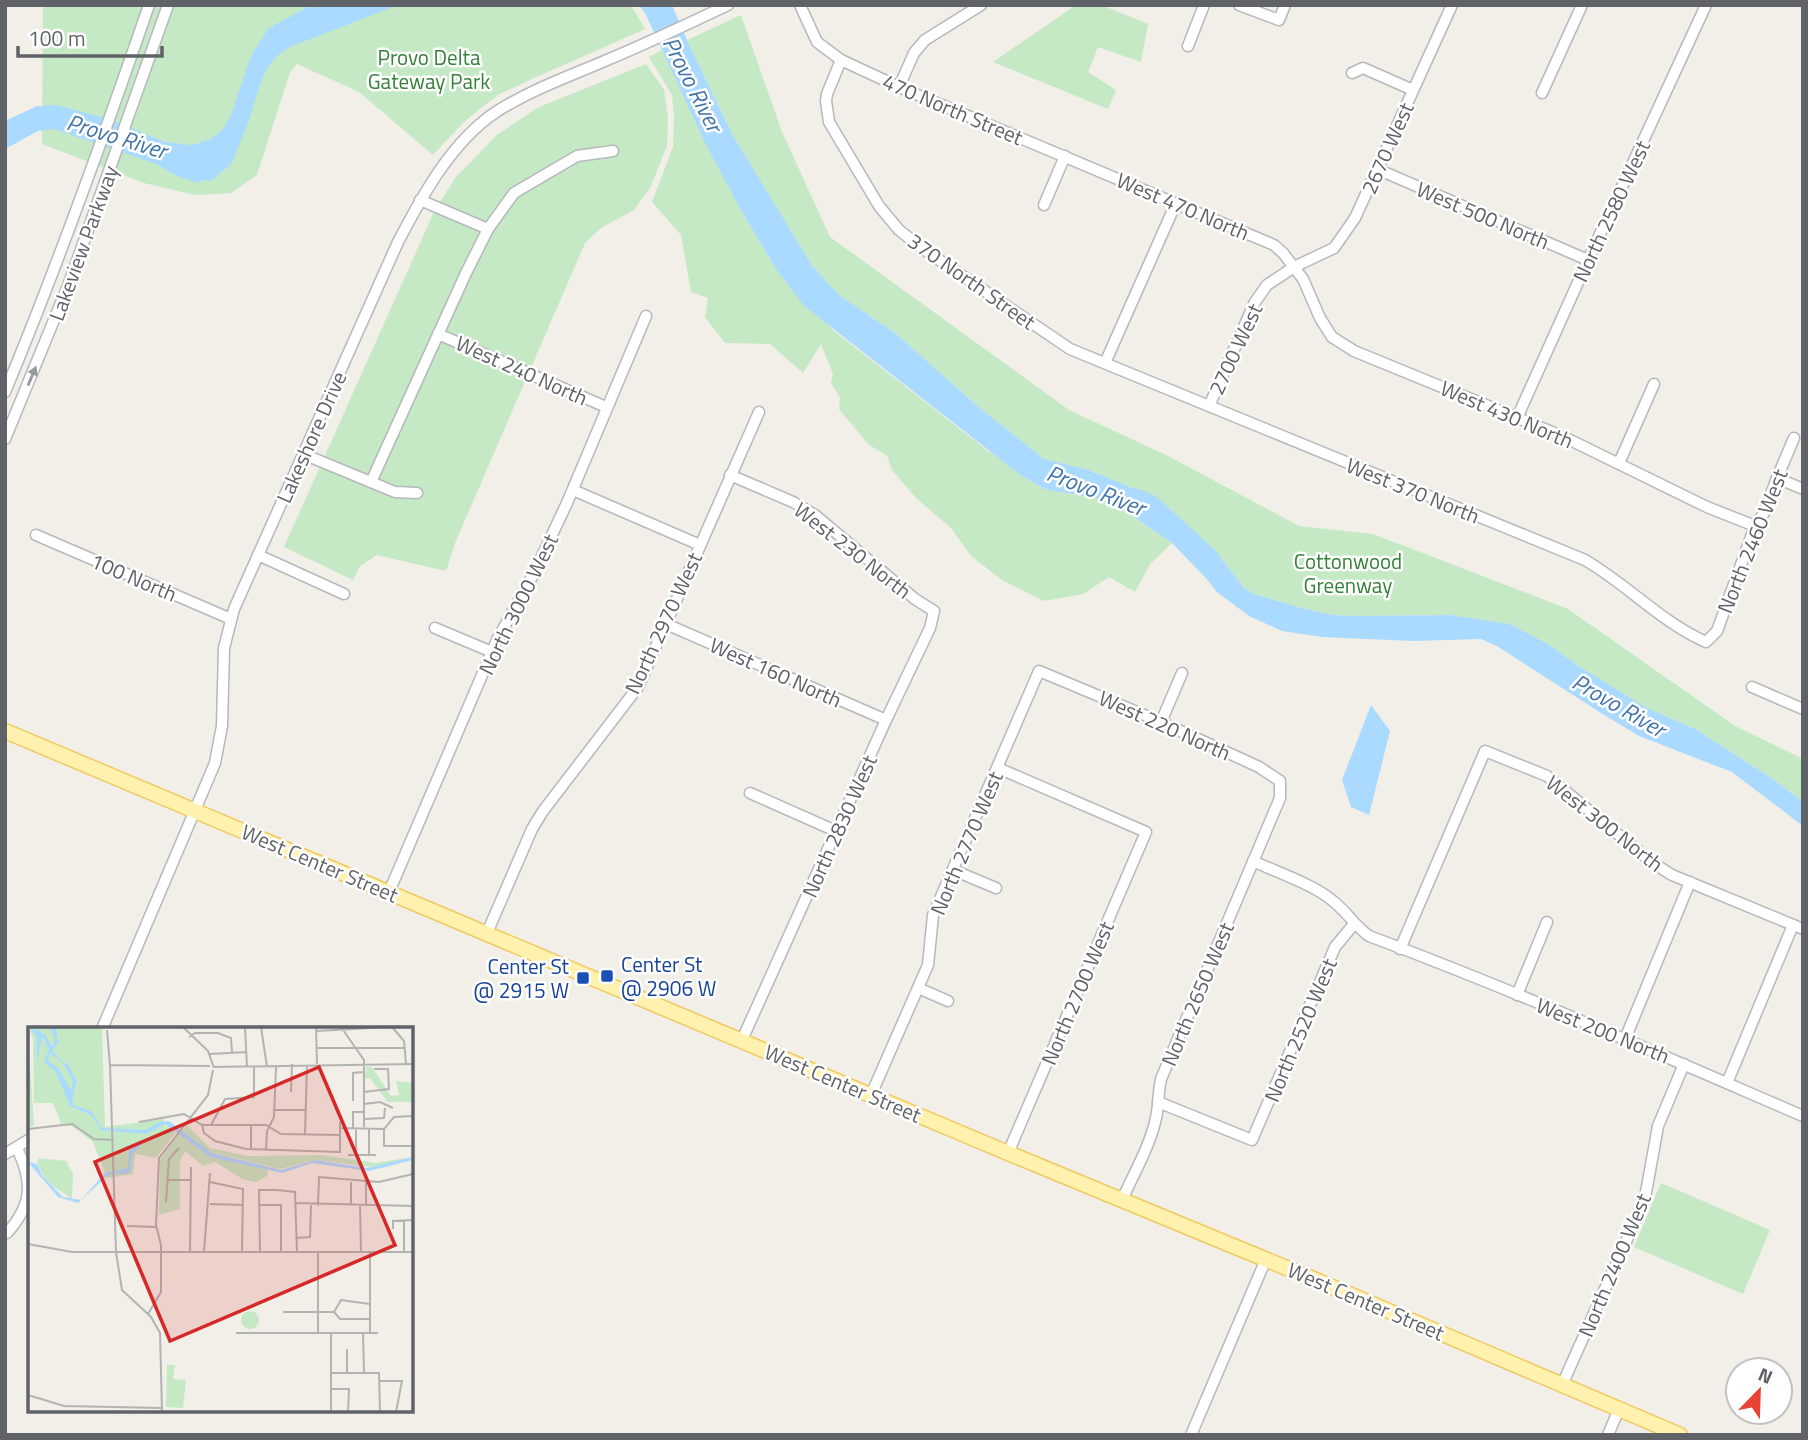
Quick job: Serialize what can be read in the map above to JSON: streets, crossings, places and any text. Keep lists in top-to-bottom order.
{
  "streets": {
    "main road": ["West Center Street"],
    "street": [
      "470 North Street",
      "2670 West",
      "West 470 North",
      "North 2580 West",
      "West 500 North",
      "Lakeview Parkway",
      "370 North Street",
      "2700 West",
      "West 240 North",
      "West 430 North",
      "Lakeshore Drive",
      "West 370 North",
      "North 2460 West",
      "West 230 North",
      "100 North",
      "North 3000 West",
      "North 2970 West",
      "West 160 North",
      "West 220 North",
      "West 300 North",
      "North 2830 West",
      "North 2770 West",
      "North 2700 West",
      "North 2650 West",
      "North 2520 West",
      "West 200 North",
      "North 2400 West"
    ]
  },
  "crossings": [
    ["470 North Street", "West 470 North"],
    ["470 North Street", "370 North Street"],
    ["2670 West", "West 470 North"],
    ["2670 West", "West 500 North"],
    ["2670 West", "2700 West"],
    ["2670 West", "West 430 North"],
    ["West 470 North", "2700 West"],
    ["West 470 North", "West 430 North"],
    ["North 2580 West", "West 500 North"],
    ["North 2580 West", "West 430 North"],
    ["370 North Street", "West 370 North"],
    ["2700 West", "West 430 North"],
    ["2700 West", "West 370 North"],
    ["West 240 North", "North 3000 West"],
    ["West 430 North", "North 2460 West"],
    ["Lakeshore Drive", "100 North"],
    ["Lakeshore Drive", "West Center Street"],
    ["West 370 North", "North 2460 West"],
    ["West 230 North", "North 2970 West"],
    ["West 230 North", "North 2830 West"],
    ["North 3000 West", "West Center Street"],
    ["North 2970 West", "West 160 North"],
    ["North 2970 West", "West Center Street"],
    ["West 160 North", "North 2830 West"],
    ["West 220 North", "North 2770 West"],
    ["West 220 North", "North 2650 West"],
    ["West 300 North", "West 200 North"],
    ["North 2830 West", "West Center Street"],
    ["North 2770 West", "West Center Street"],
    ["North 2770 West", "North 2700 West"],
    ["West Center Street", "North 2700 West"],
    ["West Center Street", "North 2650 West"],
    ["West Center Street", "North 2400 West"],
    ["North 2650 West", "North 2520 West"],
    ["North 2650 West", "West 200 North"],
    ["North 2520 West", "West 200 North"],
    ["West 200 North", "North 2400 West"]
  ],
  "water": ["Provo River"],
  "parks": ["Provo Delta Gateway Park", "Cottonwood Greenway"],
  "places": {
    "transit": ["Center St @ 2906 W", "Center St @ 2915 W"]
  },
  "scale_bar": "100 m",
  "north": "top right"
}
